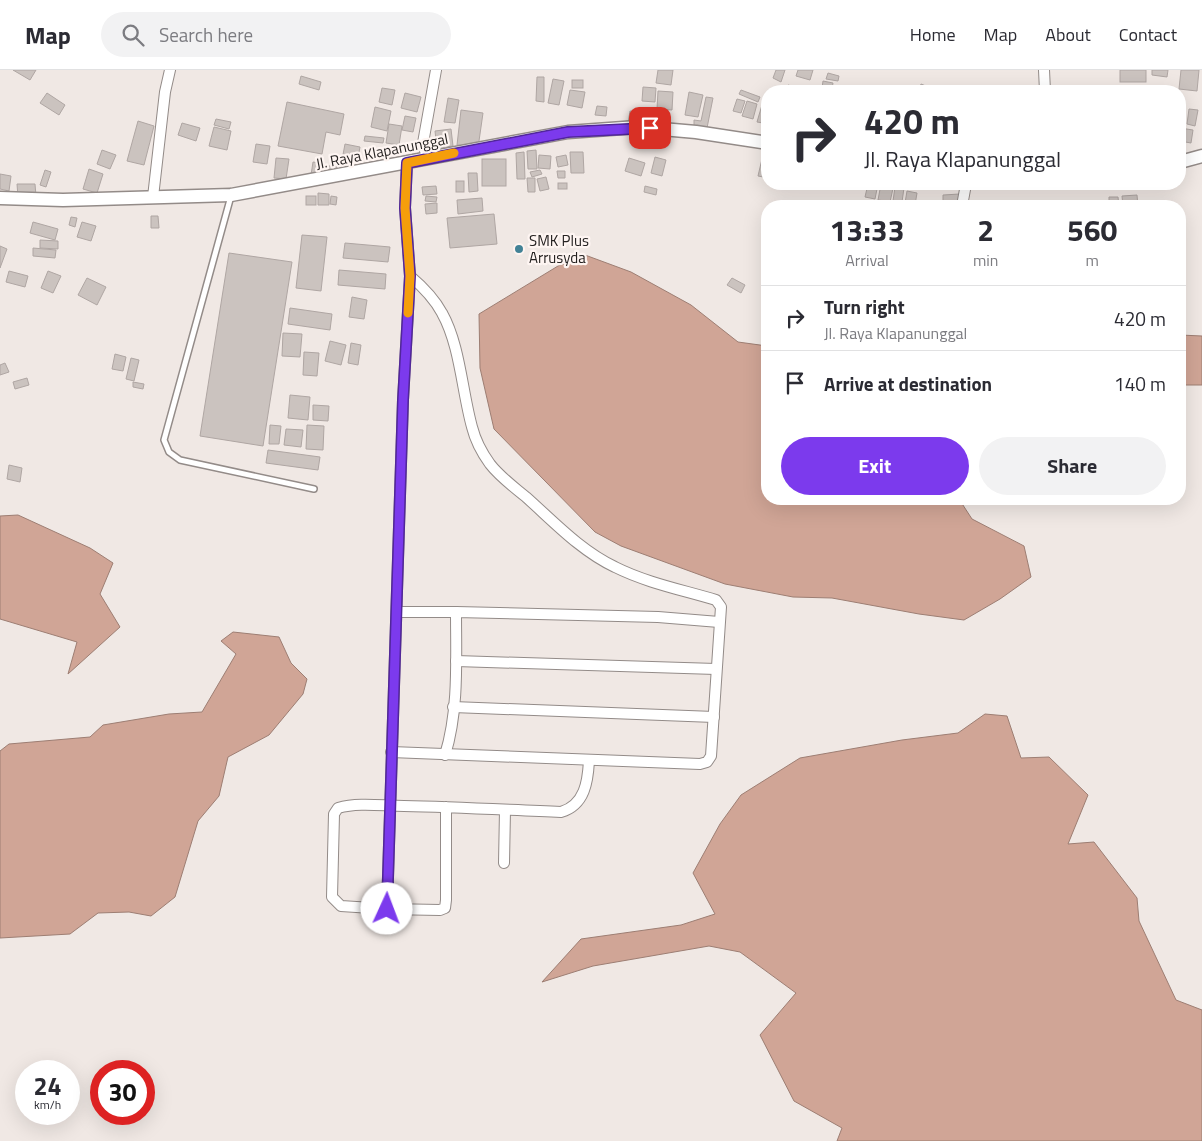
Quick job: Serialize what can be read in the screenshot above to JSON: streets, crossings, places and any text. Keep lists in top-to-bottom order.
{
  "streets": {
    "street": ["Jl. Raya Klapanunggal"]
  },
  "places": ["SMK Plus Arrusyda"],
  "page": {
    "header": "Map",
    "search": "Search here",
    "nav": [
      "Home",
      "Map",
      "About",
      "Contact"
    ],
    "turn": ["420 m", "Jl. Raya Klapanunggal"],
    "eta": [
      "13:33",
      "Arrival",
      "2",
      "min",
      "560",
      "m"
    ],
    "list": [
      {
        "name": "Turn right",
        "note": "Jl. Raya Klapanunggal",
        "value": "420 m"
      },
      {
        "name": "Arrive at destination",
        "value": "140 m"
      }
    ],
    "buttons": ["Exit", "Share"],
    "speed": "24 km/h",
    "limit": "30"
  }
}
